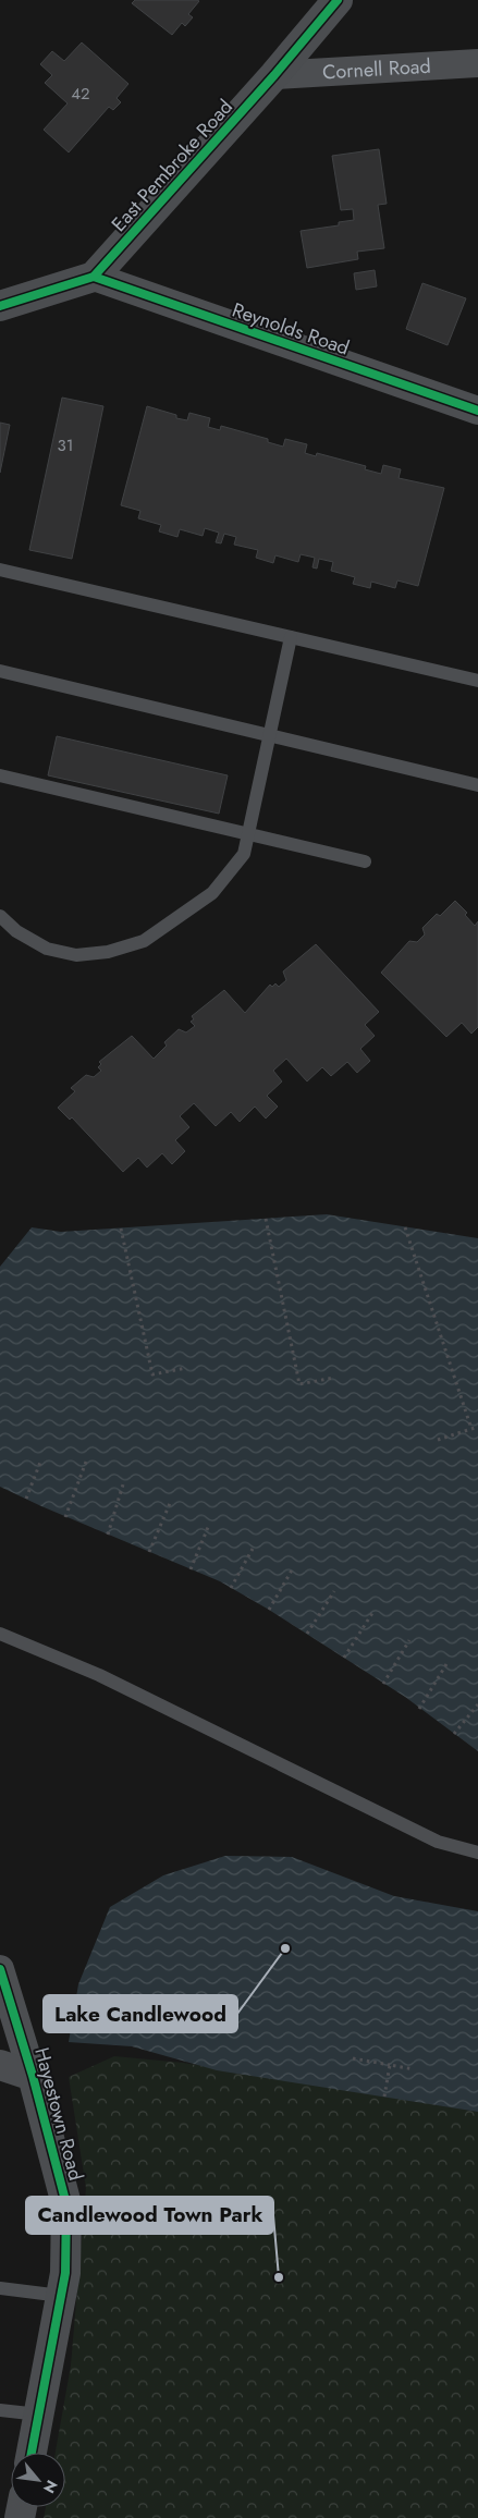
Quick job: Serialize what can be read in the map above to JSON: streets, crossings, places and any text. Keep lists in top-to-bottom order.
{
  "streets": {
    "street": [
      "Cornell Road",
      "East Pembroke Road",
      "Reynolds Road",
      "Hayestown Road"
    ]
  },
  "crossings": [
    ["Cornell Road", "East Pembroke Road"],
    ["East Pembroke Road", "Reynolds Road"]
  ],
  "places": ["Lake Candlewood", "Candlewood Town Park"],
  "house_numbers": ["42", "31"],
  "north": "bottom right"
}
